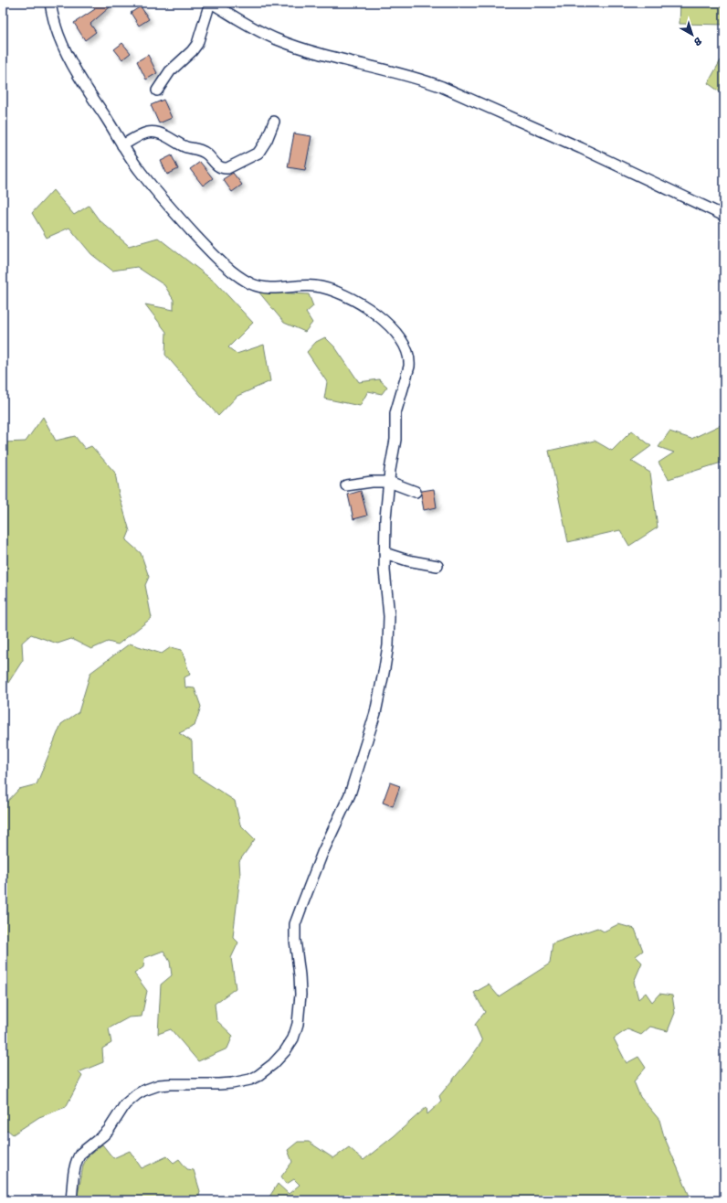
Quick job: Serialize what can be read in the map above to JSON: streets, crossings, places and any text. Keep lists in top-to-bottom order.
{
  "north": "bottom right"
}
